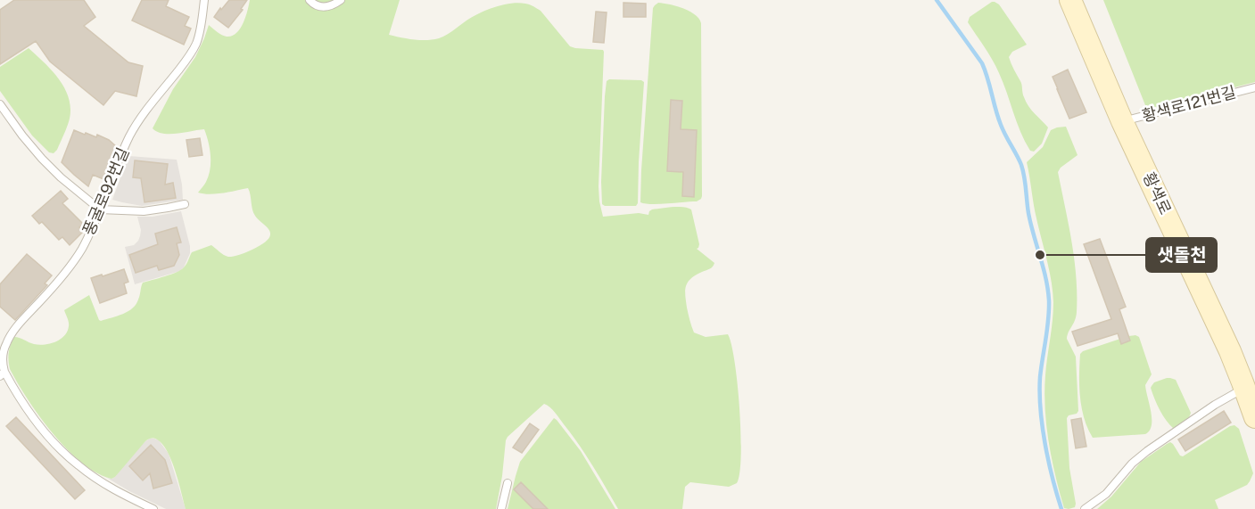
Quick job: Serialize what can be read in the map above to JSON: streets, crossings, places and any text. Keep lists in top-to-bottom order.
{
  "streets": {
    "street": ["황색로"],
    "lane": ["황색로121번길", "풍굴로92번길"]
  },
  "crossings": [
    ["황색로121번길", "황색로"]
  ],
  "places": ["샛돌천"]
}
